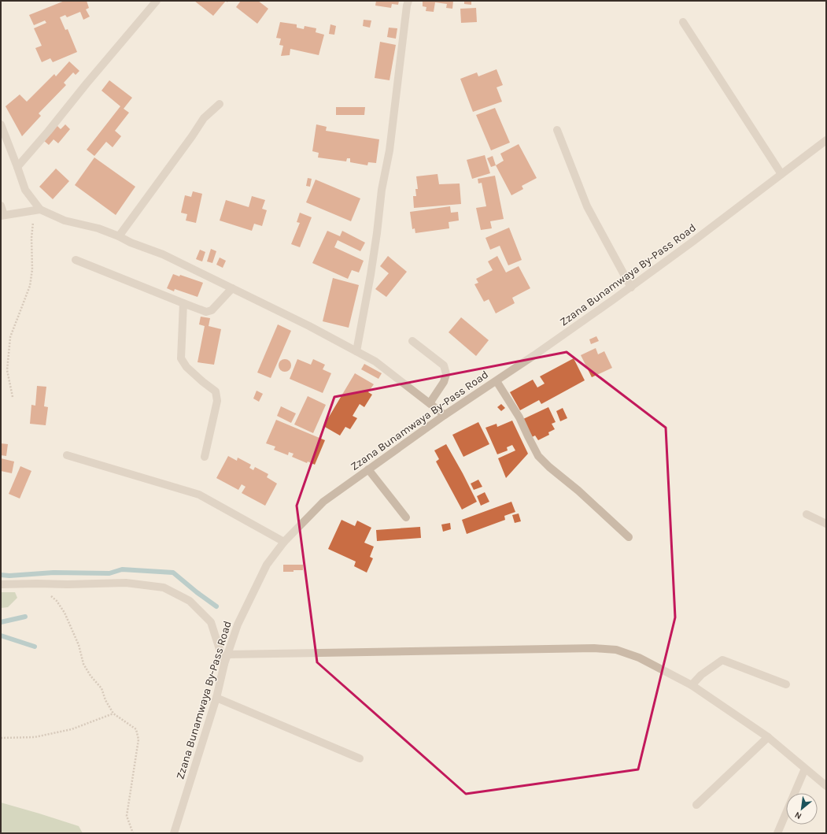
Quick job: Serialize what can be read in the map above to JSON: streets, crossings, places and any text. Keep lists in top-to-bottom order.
{
  "streets": {
    "street": ["Zzana Bunamwaya By-Pass Road"]
  },
  "north": "bottom left"
}
